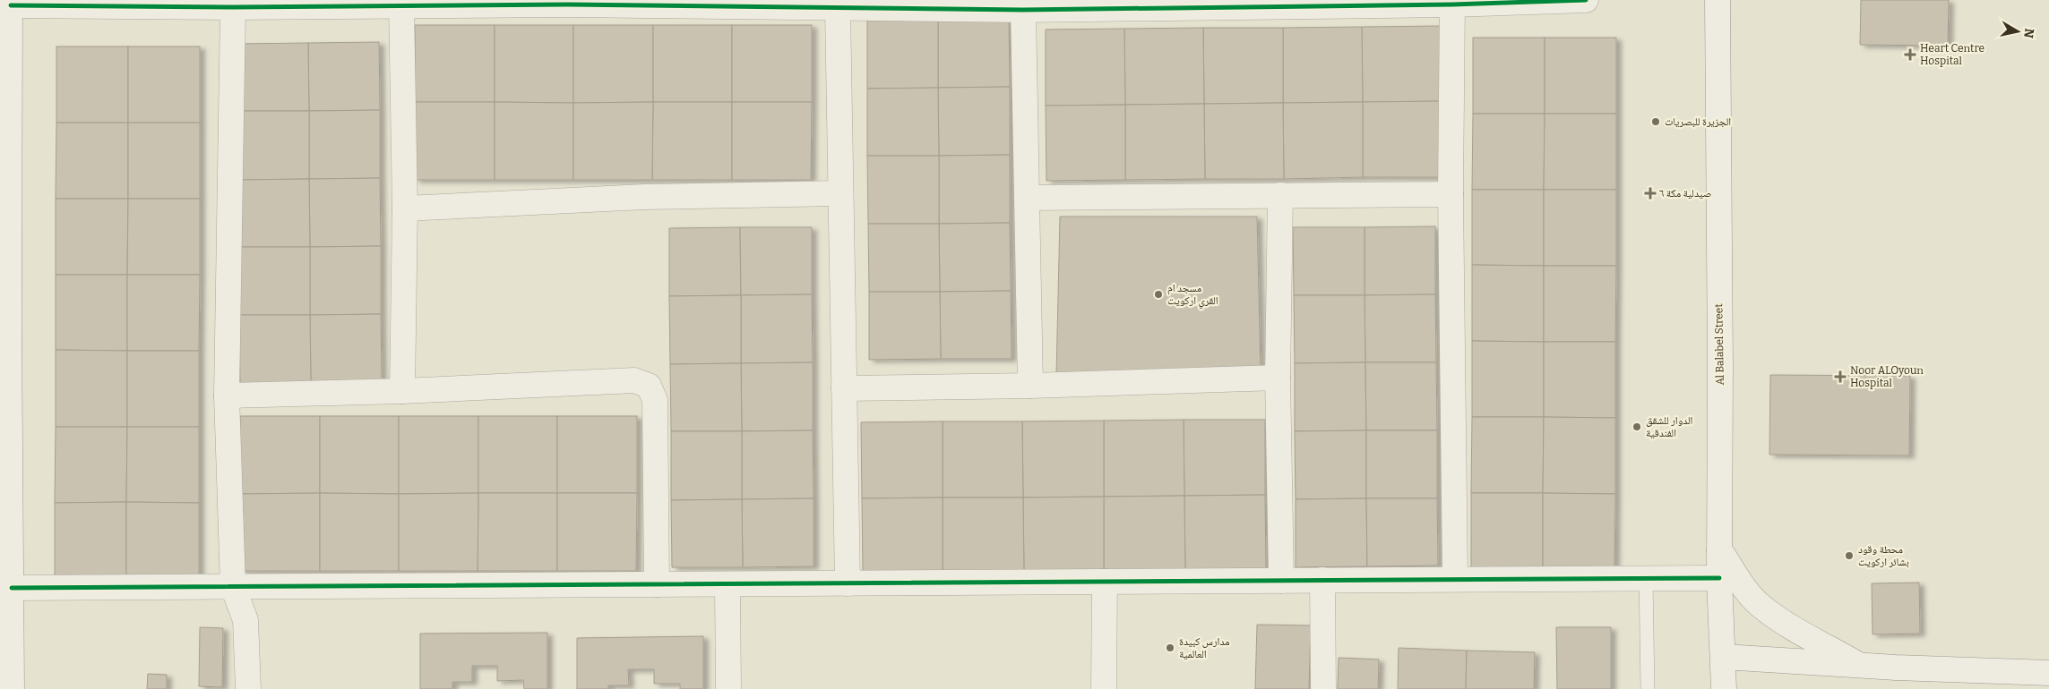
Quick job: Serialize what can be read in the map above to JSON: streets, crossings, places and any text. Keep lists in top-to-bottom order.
{
  "streets": {
    "street": ["Al Balabel Street"]
  },
  "places": {
    "health": ["Heart Centre Hospital", "صيدلية مكة ٦", "Noor ALOyoun Hospital"],
    "other": [
      "الجزيرة للبصريات",
      "مسجد ام القري اركويت",
      "الدوار للشقق الفندقية",
      "محطة وقود بشائر اركويت",
      "مدارس كبيدة العالمية"
    ]
  },
  "north": "right"
}
